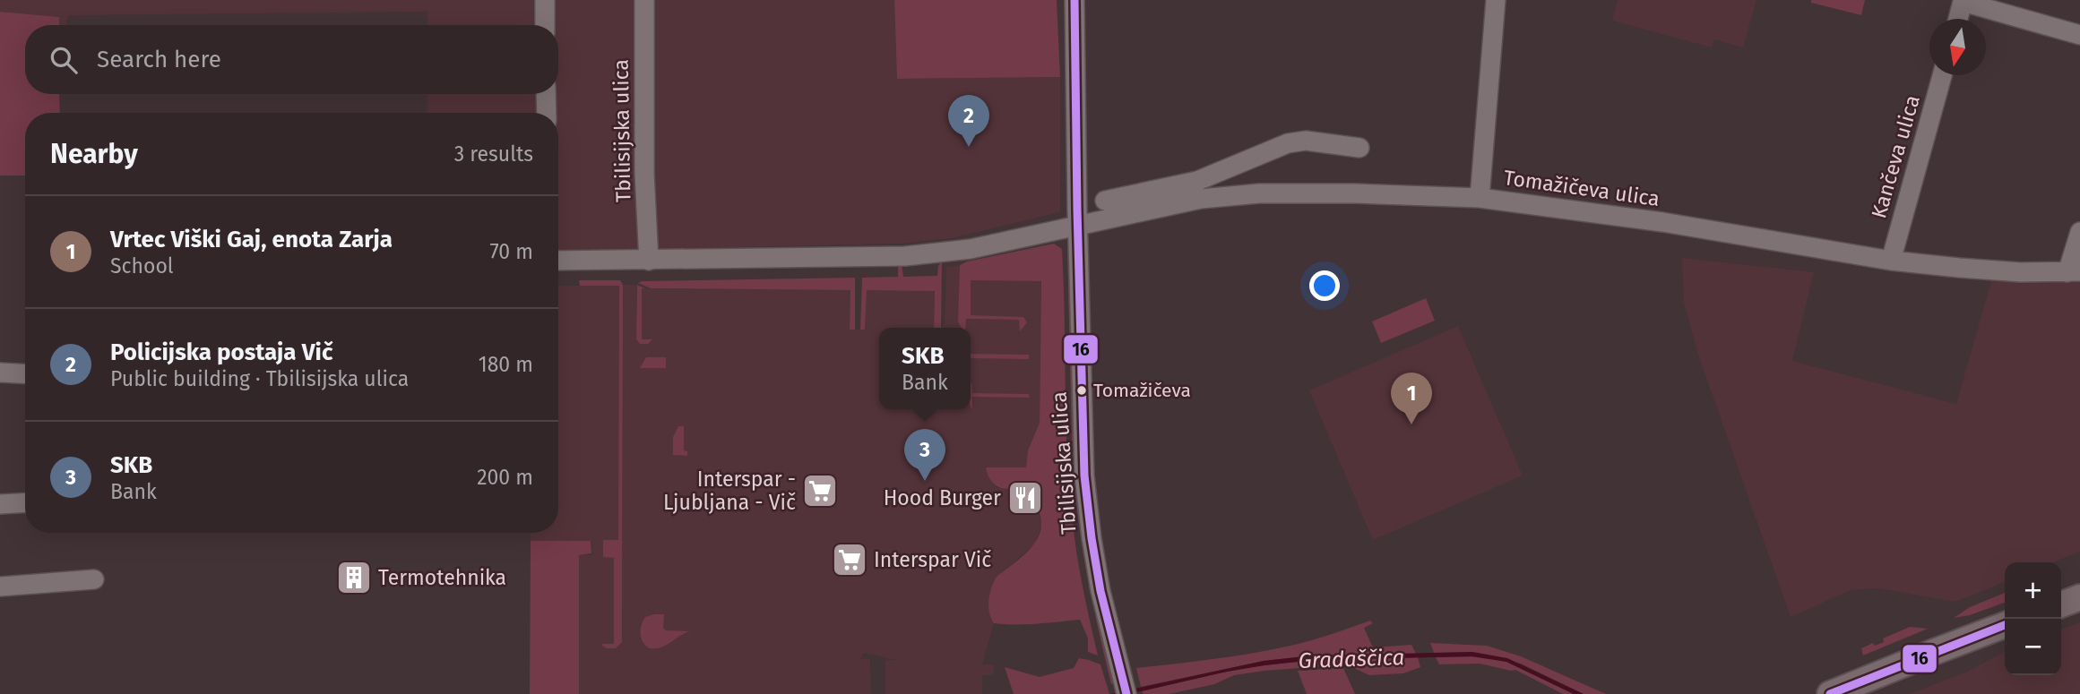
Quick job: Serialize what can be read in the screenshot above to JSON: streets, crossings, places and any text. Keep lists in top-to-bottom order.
{
  "streets": {
    "street": ["Tbilisijska ulica", "Kančeva ulica", "Tomažičeva ulica"]
  },
  "crossings": [
    ["Tbilisijska ulica", "Tomažičeva ulica"],
    ["Kančeva ulica", "Tomažičeva ulica"]
  ],
  "water": ["Gradaščica"],
  "places": {
    "other": ["Tomažičeva"],
    "supermarket": ["Interspar - Ljubljana - Vič", "Interspar Vič"],
    "restaurant": ["Hood Burger"],
    "building": ["Termotehnika"]
  },
  "lines": ["transit line 16"],
  "north": "bottom",
  "page": {
    "search": "Search here",
    "pins": ["2", "1", "3"],
    "heading": ["Nearby", "3 results"],
    "list": [
      {
        "mark": "1",
        "name": "Vrtec Viški Gaj, enota Zarja",
        "note": "School",
        "value": "70 m"
      },
      {
        "mark": "2",
        "name": "Policijska postaja Vič",
        "note": "Public building · Tbilisijska ulica",
        "value": "180 m"
      },
      {
        "mark": "3",
        "name": "SKB",
        "note": "Bank",
        "value": "200 m"
      }
    ],
    "popup": ["SKB", "Bank"],
    "map_buttons": ["+", "−"]
  }
}
